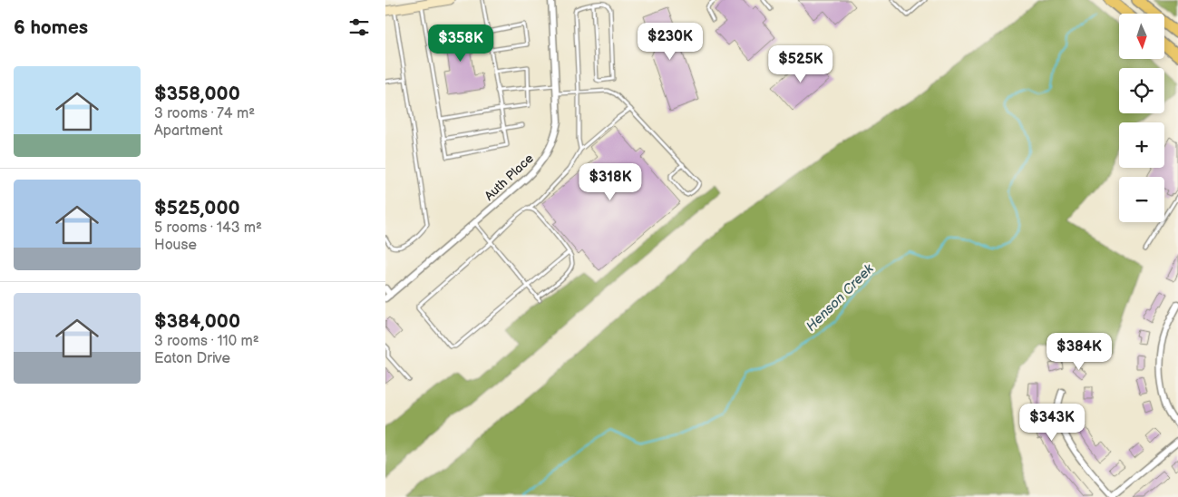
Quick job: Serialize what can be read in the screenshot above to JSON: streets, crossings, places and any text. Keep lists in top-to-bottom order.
{
  "streets": {
    "street": ["Auth Place"]
  },
  "water": ["Henson Creek"],
  "north": "bottom",
  "page": {
    "heading": "6 homes",
    "map_buttons": ["+", "−"],
    "price": [
      "$230K",
      "$358K",
      "$525K",
      "$318K",
      "$384K",
      "$343K"
    ],
    "list": [
      {
        "name": "$358,000",
        "note": "3 rooms · 74 m² · Apartment"
      },
      {
        "name": "$525,000",
        "note": "5 rooms · 143 m² · House"
      },
      {
        "name": "$384,000",
        "note": "3 rooms · 110 m² · Eaton Drive"
      }
    ]
  }
}
